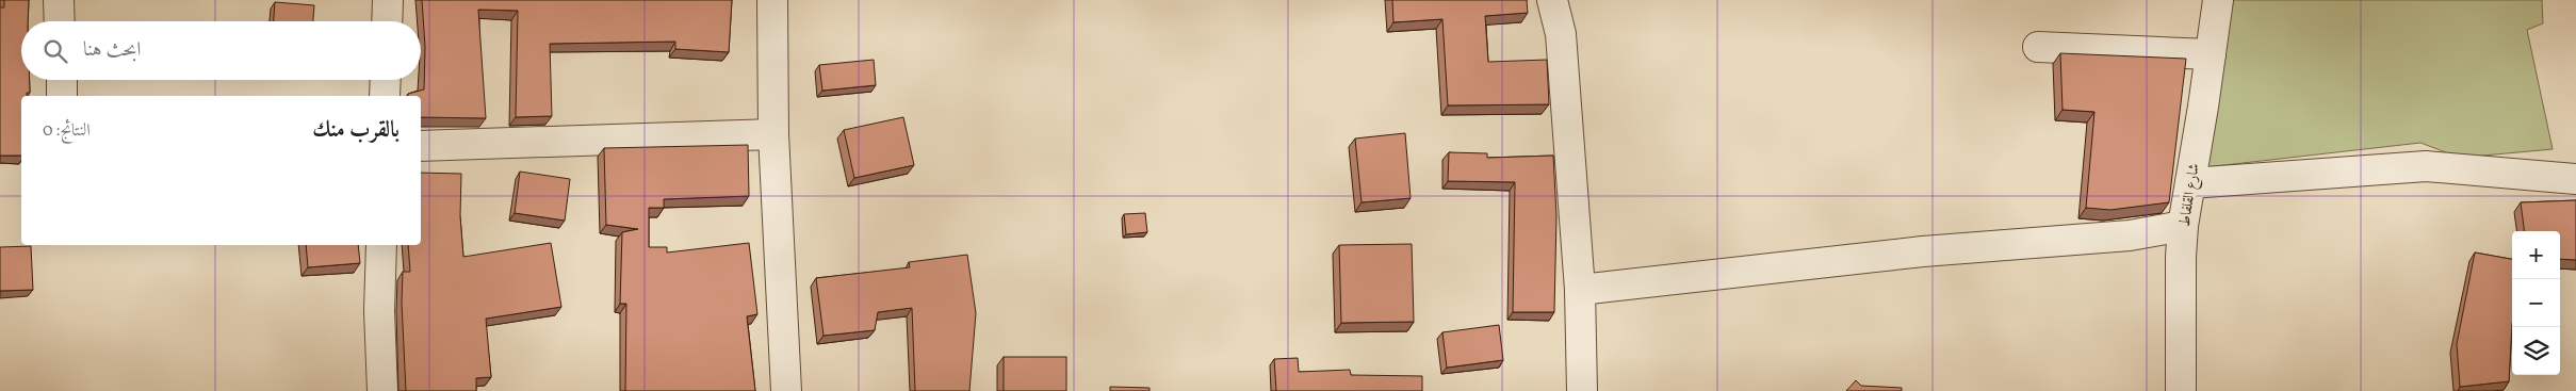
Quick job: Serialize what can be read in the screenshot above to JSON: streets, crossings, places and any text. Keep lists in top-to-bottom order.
{
  "streets": {
    "street": ["شارع القلفاط"]
  },
  "page": {
    "search": "ابحث هنا",
    "heading": ["بالقرب منك", "النتائج: 0"],
    "map_buttons": ["+", "−"]
  }
}
